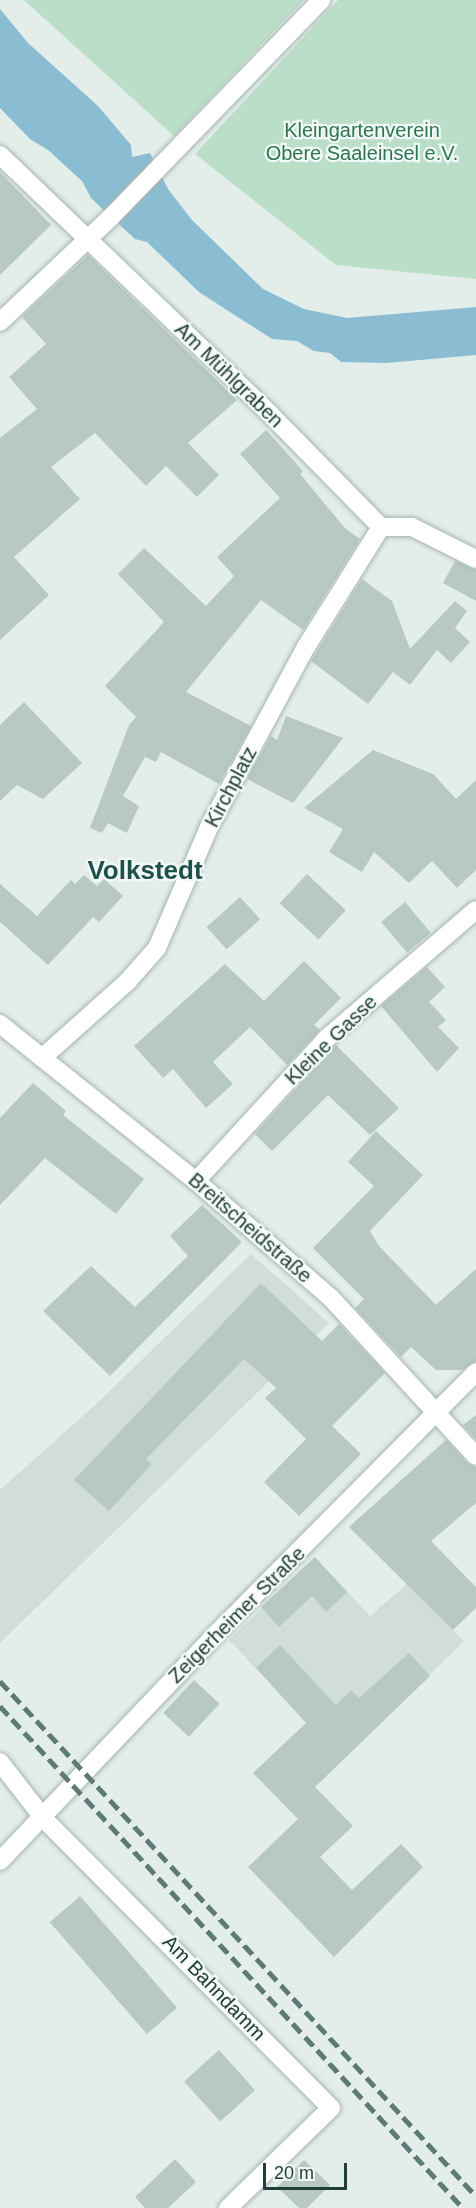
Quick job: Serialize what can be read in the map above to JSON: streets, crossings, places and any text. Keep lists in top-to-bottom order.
{
  "streets": {
    "street": [
      "Am Mühlgraben",
      "Kirchplatz",
      "Kleine Gasse",
      "Breitscheidstraße",
      "Zeigerheimer Straße",
      "Am Bahndamm"
    ]
  },
  "crossings": [
    ["Am Mühlgraben", "Kirchplatz"],
    ["Kirchplatz", "Breitscheidstraße"],
    ["Kleine Gasse", "Breitscheidstraße"],
    ["Breitscheidstraße", "Zeigerheimer Straße"],
    ["Zeigerheimer Straße", "Am Bahndamm"]
  ],
  "districts": ["Volkstedt"],
  "parks": ["Kleingartenverein Obere Saaleinsel e.V."],
  "scale_bar": "20 m"
}
